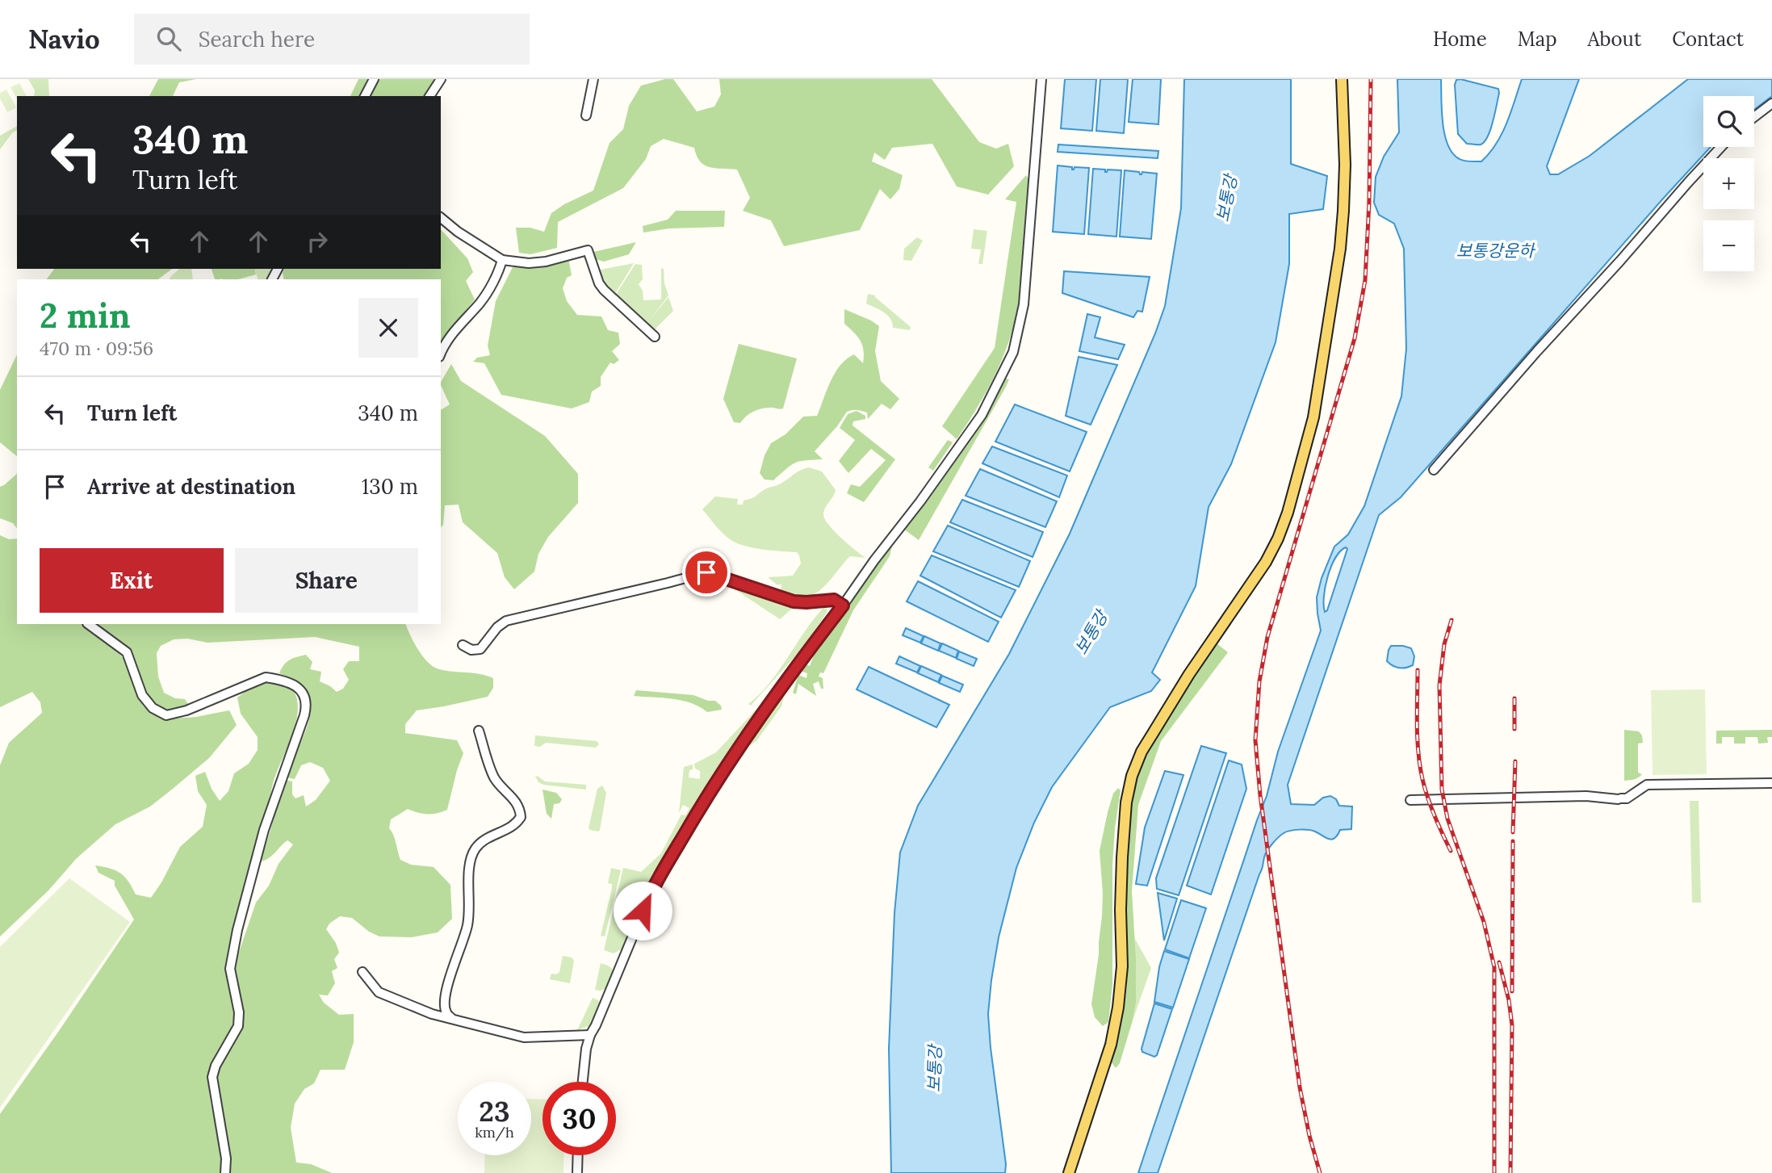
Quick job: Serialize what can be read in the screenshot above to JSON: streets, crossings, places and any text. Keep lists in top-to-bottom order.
{
  "water": ["보통강", "보통강운하"],
  "page": {
    "header": "Navio",
    "search": "Search here",
    "nav": [
      "Home",
      "Map",
      "About",
      "Contact"
    ],
    "map_buttons": ["+", "−"],
    "turn": ["340 m", "Turn left"],
    "heading": ["2 min", "470 m · 09:56"],
    "list": [
      {
        "name": "Turn left",
        "value": "340 m"
      },
      {
        "name": "Arrive at destination",
        "value": "130 m"
      }
    ],
    "buttons": ["Exit", "Share"],
    "speed": "23 km/h",
    "limit": "30"
  }
}
